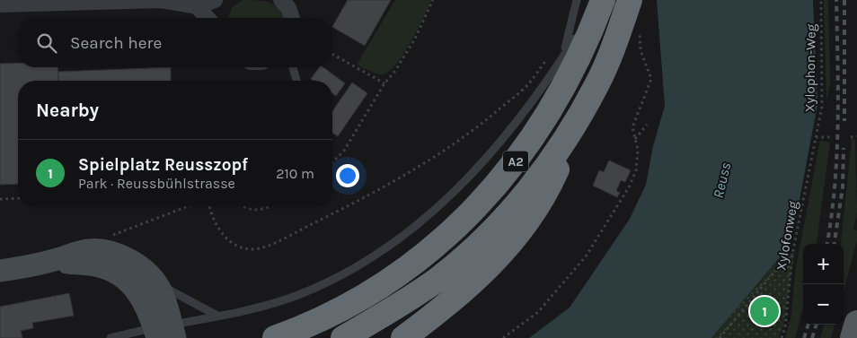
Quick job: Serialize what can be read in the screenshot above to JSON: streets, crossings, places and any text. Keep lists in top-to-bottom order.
{
  "streets": {
    "highway": ["A2"],
    "path": ["Xylophon-Weg", "Xylofonweg"]
  },
  "crossings": [
    ["Xylophon-Weg", "Xylofonweg"]
  ],
  "water": ["Reuss"],
  "page": {
    "search": "Search here",
    "heading": "Nearby",
    "list": [
      {
        "mark": "1",
        "name": "Spielplatz Reusszopf",
        "note": "Park · Reussbühlstrasse",
        "value": "210 m"
      }
    ],
    "map_buttons": ["+", "−"],
    "pins": "1"
  }
}
